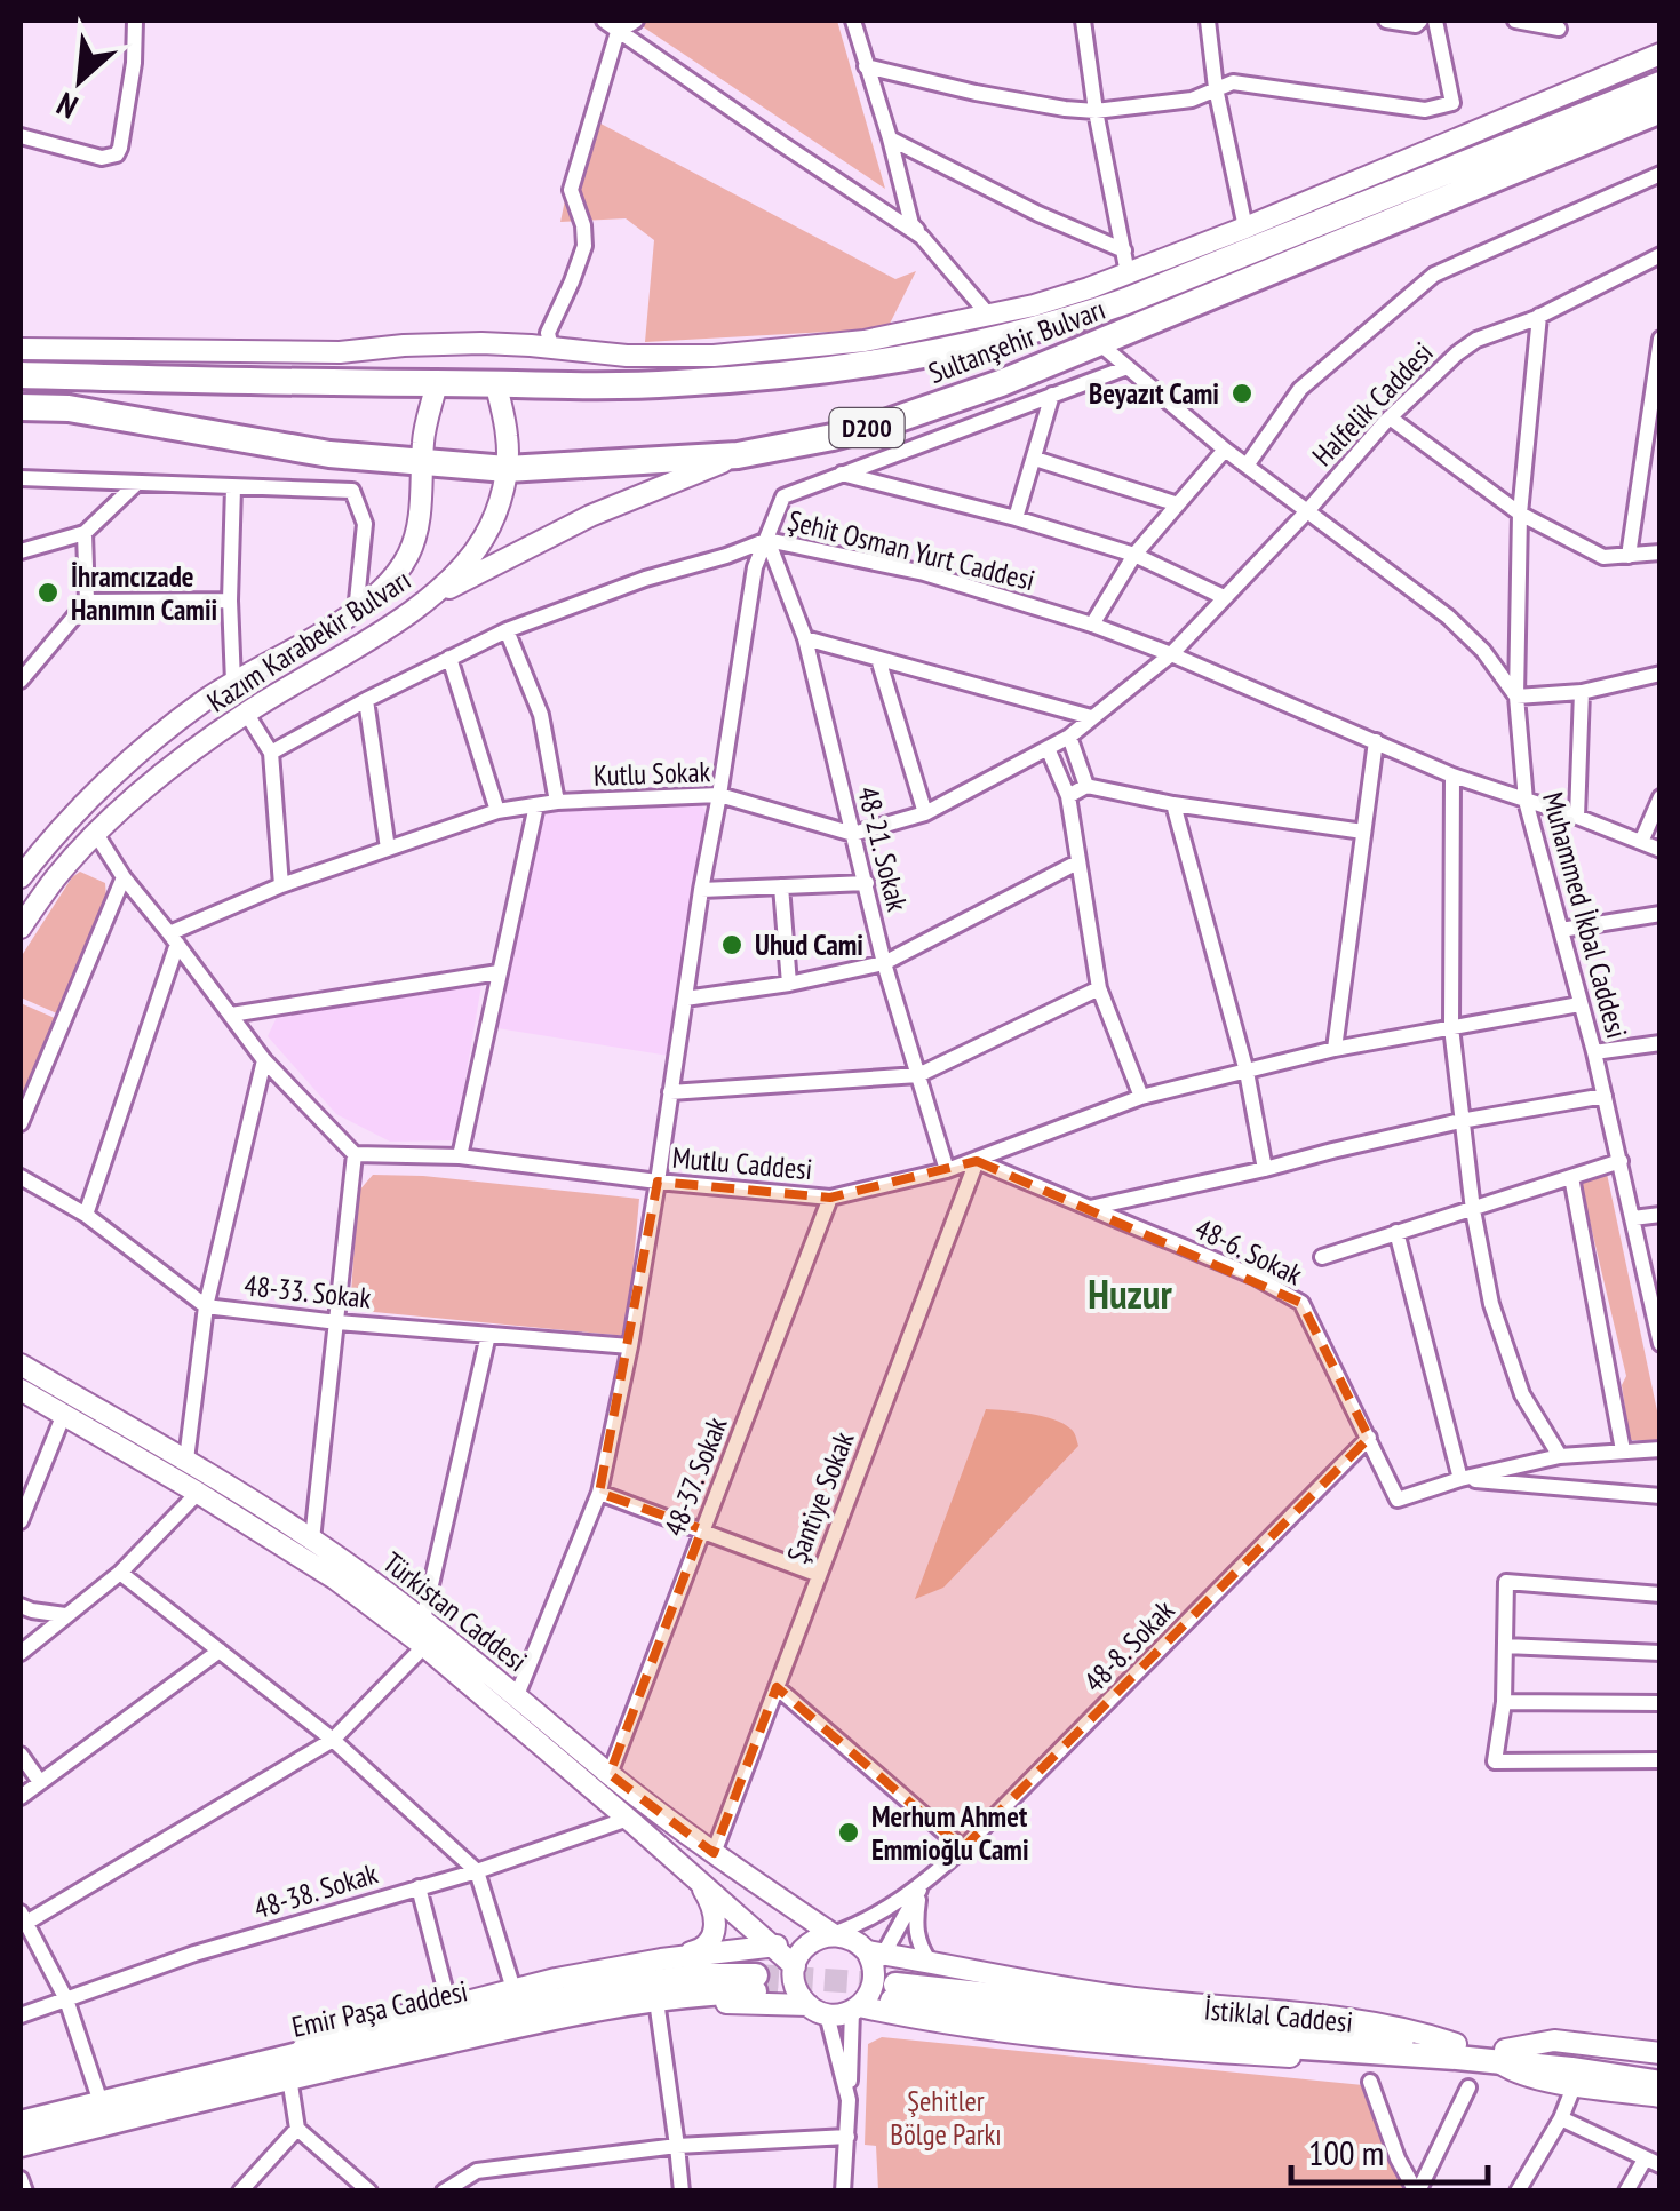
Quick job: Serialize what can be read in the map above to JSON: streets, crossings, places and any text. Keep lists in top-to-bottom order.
{
  "streets": {
    "highway": ["Sultanşehir Bulvarı", "D200"],
    "main road": ["Emir Paşa Caddesi", "İstiklal Caddesi"],
    "street": [
      "Halfelik Caddesi",
      "Şehit Osman Yurt Caddesi",
      "Kazım Karabekir Bulvarı",
      "Kutlu Sokak",
      "48-21. Sokak",
      "Muhammed İkbal Caddesi",
      "Mutlu Caddesi",
      "48-6. Sokak",
      "48-33. Sokak",
      "48-37. Sokak",
      "Şantiye Sokak",
      "Türkistan Caddesi",
      "48-8. Sokak",
      "48-38. Sokak"
    ]
  },
  "crossings": [
    ["Sultanşehir Bulvarı", "Kazım Karabekir Bulvarı"],
    ["Halfelik Caddesi", "Şehit Osman Yurt Caddesi"],
    ["Halfelik Caddesi", "Muhammed İkbal Caddesi"],
    ["Şehit Osman Yurt Caddesi", "48-21. Sokak"],
    ["Şehit Osman Yurt Caddesi", "Muhammed İkbal Caddesi"],
    ["Kutlu Sokak", "48-21. Sokak"],
    ["48-21. Sokak", "Mutlu Caddesi"],
    ["Muhammed İkbal Caddesi", "Mutlu Caddesi"],
    ["Mutlu Caddesi", "48-6. Sokak"],
    ["Mutlu Caddesi", "48-37. Sokak"],
    ["Mutlu Caddesi", "Şantiye Sokak"],
    ["48-6. Sokak", "Şantiye Sokak"],
    ["48-6. Sokak", "48-8. Sokak"],
    ["48-37. Sokak", "Türkistan Caddesi"],
    ["Şantiye Sokak", "Türkistan Caddesi"],
    ["Türkistan Caddesi", "48-38. Sokak"],
    ["Türkistan Caddesi", "İstiklal Caddesi"]
  ],
  "districts": ["Huzur"],
  "parks": ["Şehitler Bölge Parkı"],
  "places": [
    "Beyazıt Cami",
    "İhramcızade Hanımın Camii",
    "Uhud Cami",
    "Merhum Ahmet Emmioğlu Cami"
  ],
  "scale_bar": "100 m",
  "north": "bottom left"
}
